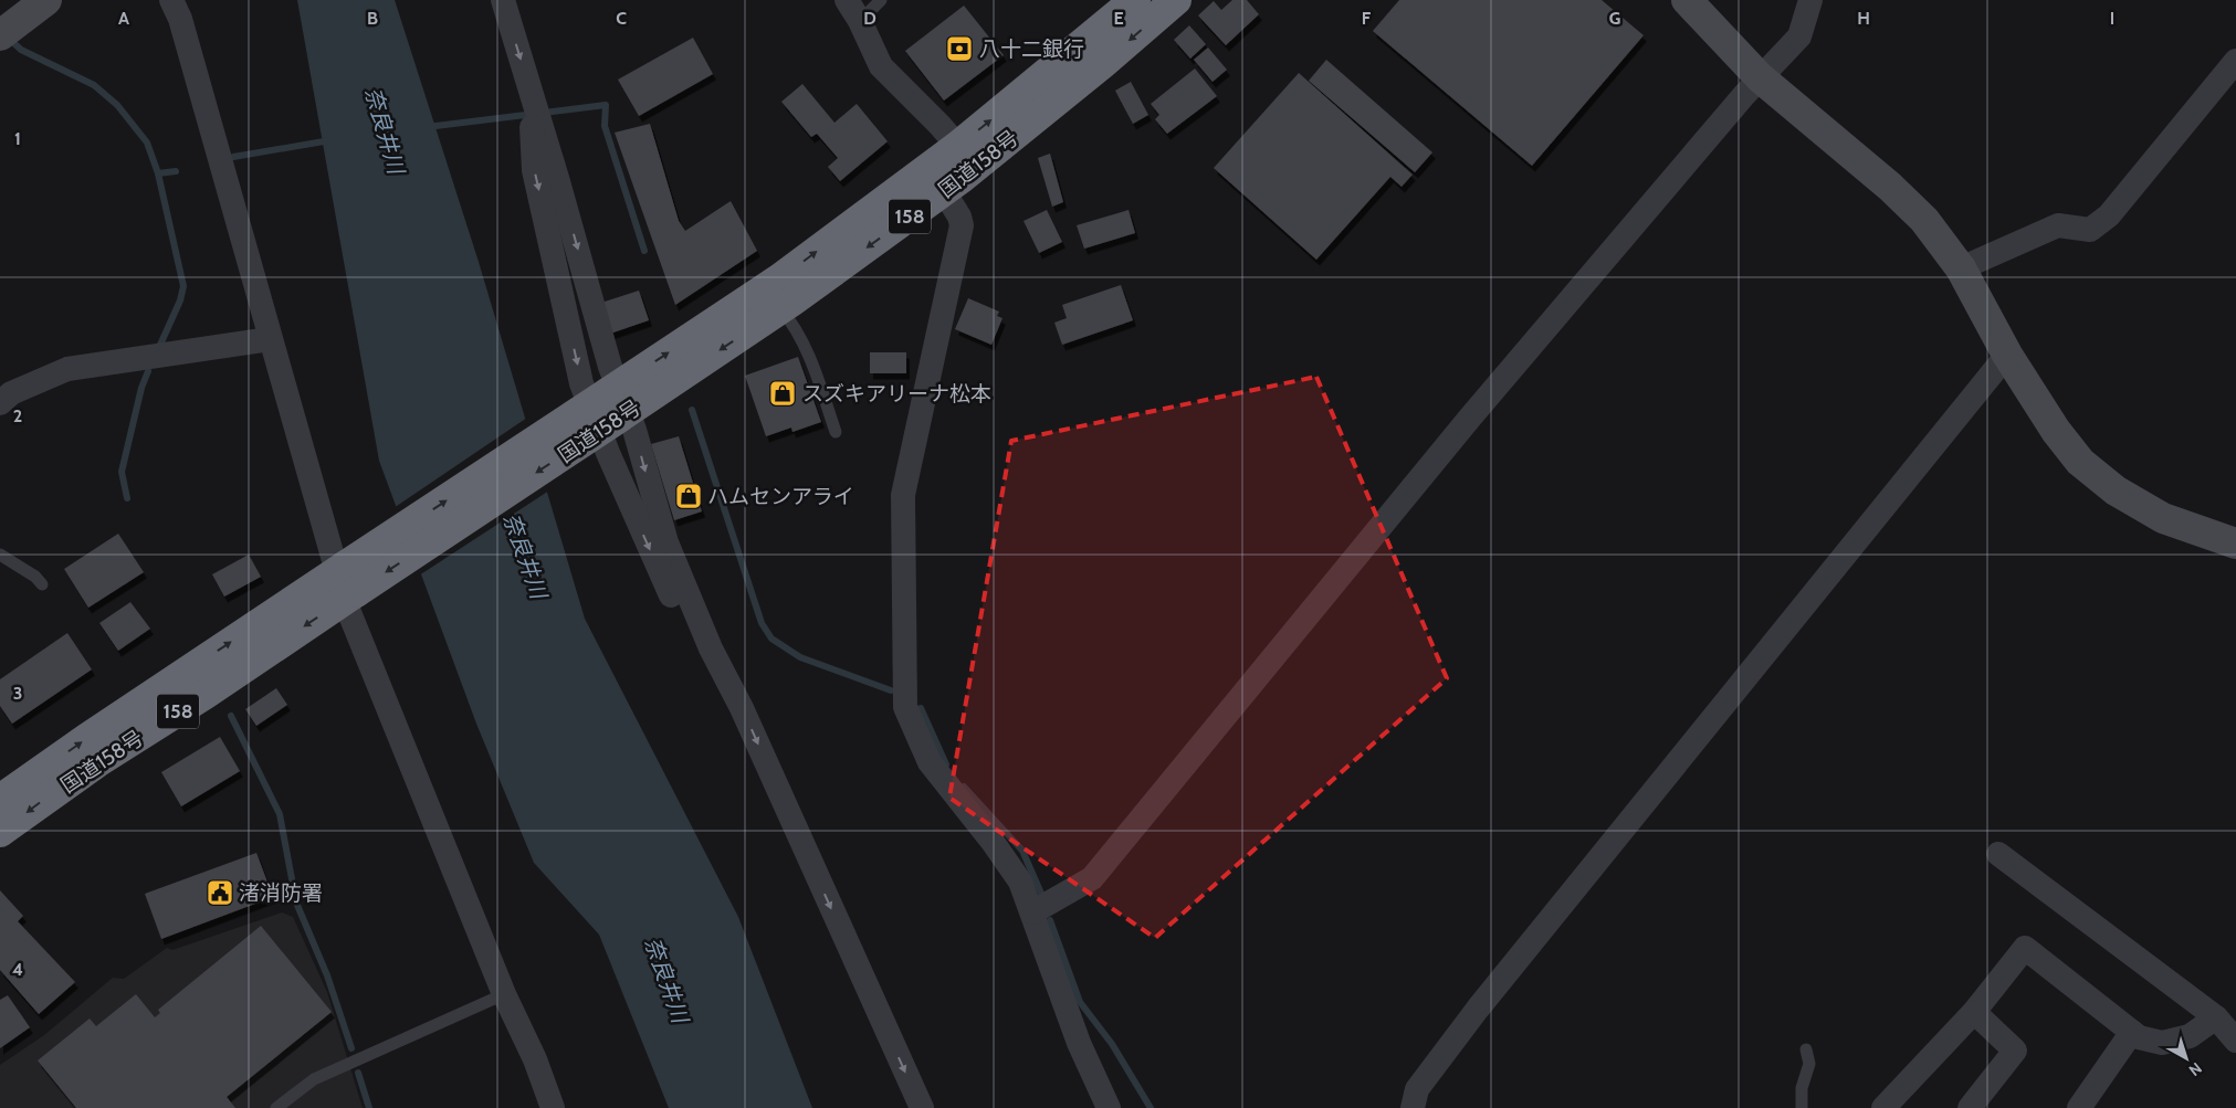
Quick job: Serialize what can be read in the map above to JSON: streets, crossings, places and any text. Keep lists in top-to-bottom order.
{
  "streets": {
    "highway": ["国道158号", "158"]
  },
  "water": ["奈良井川"],
  "places": {
    "bank": ["八十二銀行"],
    "shop": ["スズキアリーナ松本", "ハムセンアライ"],
    "public building": ["渚消防署"]
  },
  "north": "bottom right",
  "grid": {
    "columns": [
      "A",
      "B",
      "C",
      "D",
      "E",
      "F",
      "G",
      "H",
      "I"
    ],
    "rows": [
      "1",
      "2",
      "3",
      "4"
    ]
  }
}
